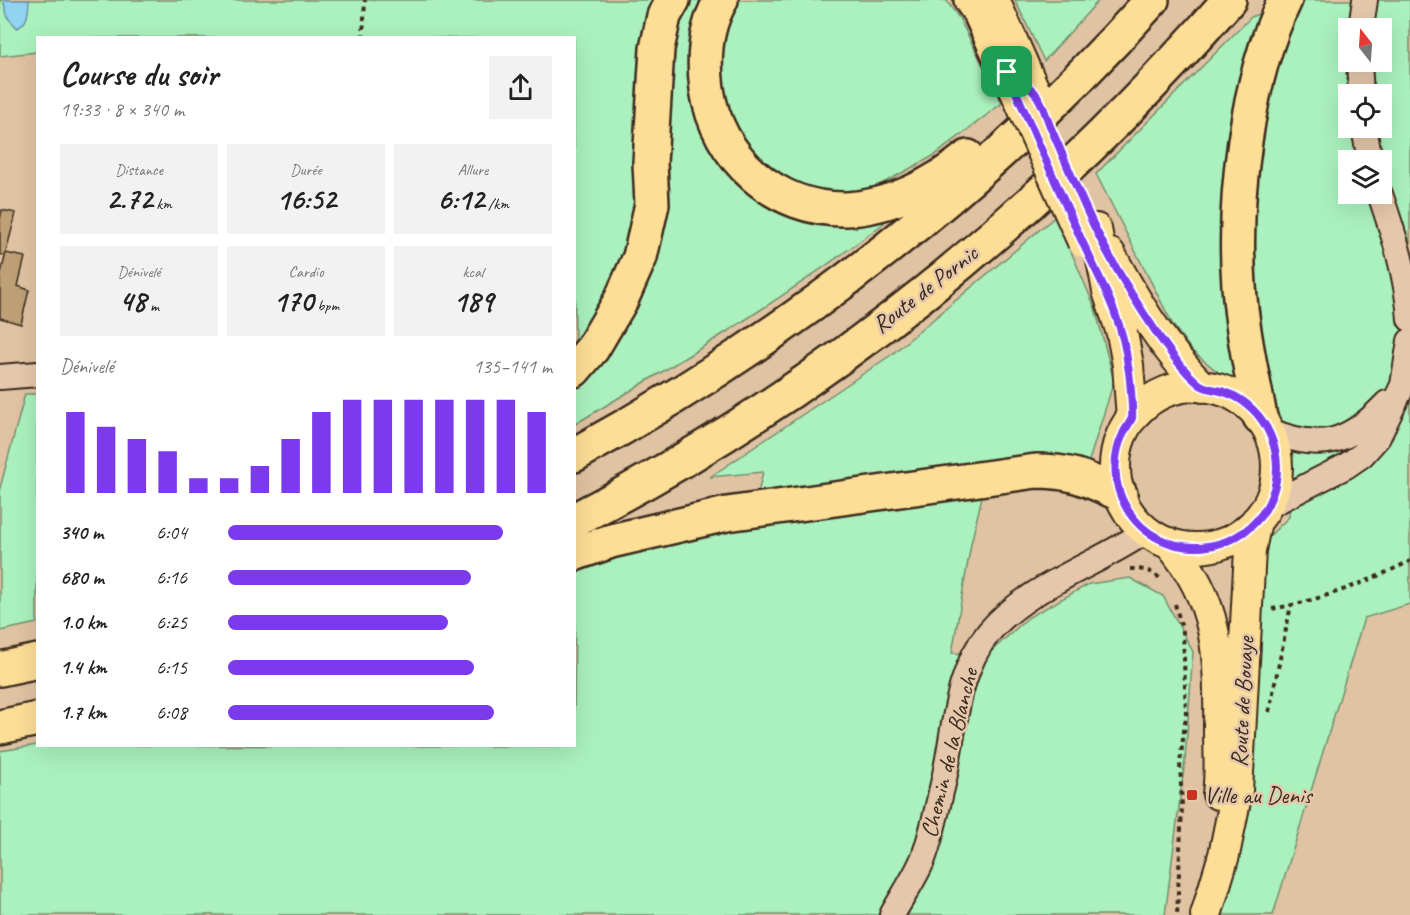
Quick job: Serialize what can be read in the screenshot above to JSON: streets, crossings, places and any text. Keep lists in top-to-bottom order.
{
  "streets": {
    "highway": ["Route de Pornic"],
    "main road": ["Route de Bouaye"],
    "street": ["Chemin de la Blanche"]
  },
  "crossings": [
    ["Route de Bouaye", "Chemin de la Blanche"]
  ],
  "places": {
    "transit": ["Ville au Denis"]
  },
  "north": "top",
  "page": {
    "heading": ["Course du soir", "19:33 · 8 × 340 m"],
    "stats": [
      ["Distance", "2.72 km"],
      ["Durée", "16:52"],
      ["Allure", "6:12 /km"],
      ["Dénivelé", "48 m"],
      ["Cardio", "170 bpm"],
      ["kcal", "189"]
    ],
    "chart": ["Dénivelé", "135–141 m"],
    "list": [
      {
        "name": "340 m",
        "note": "6:04"
      },
      {
        "name": "680 m",
        "note": "6:16"
      },
      {
        "name": "1.0 km",
        "note": "6:25"
      },
      {
        "name": "1.4 km",
        "note": "6:15"
      },
      {
        "name": "1.7 km",
        "note": "6:08"
      }
    ]
  }
}
